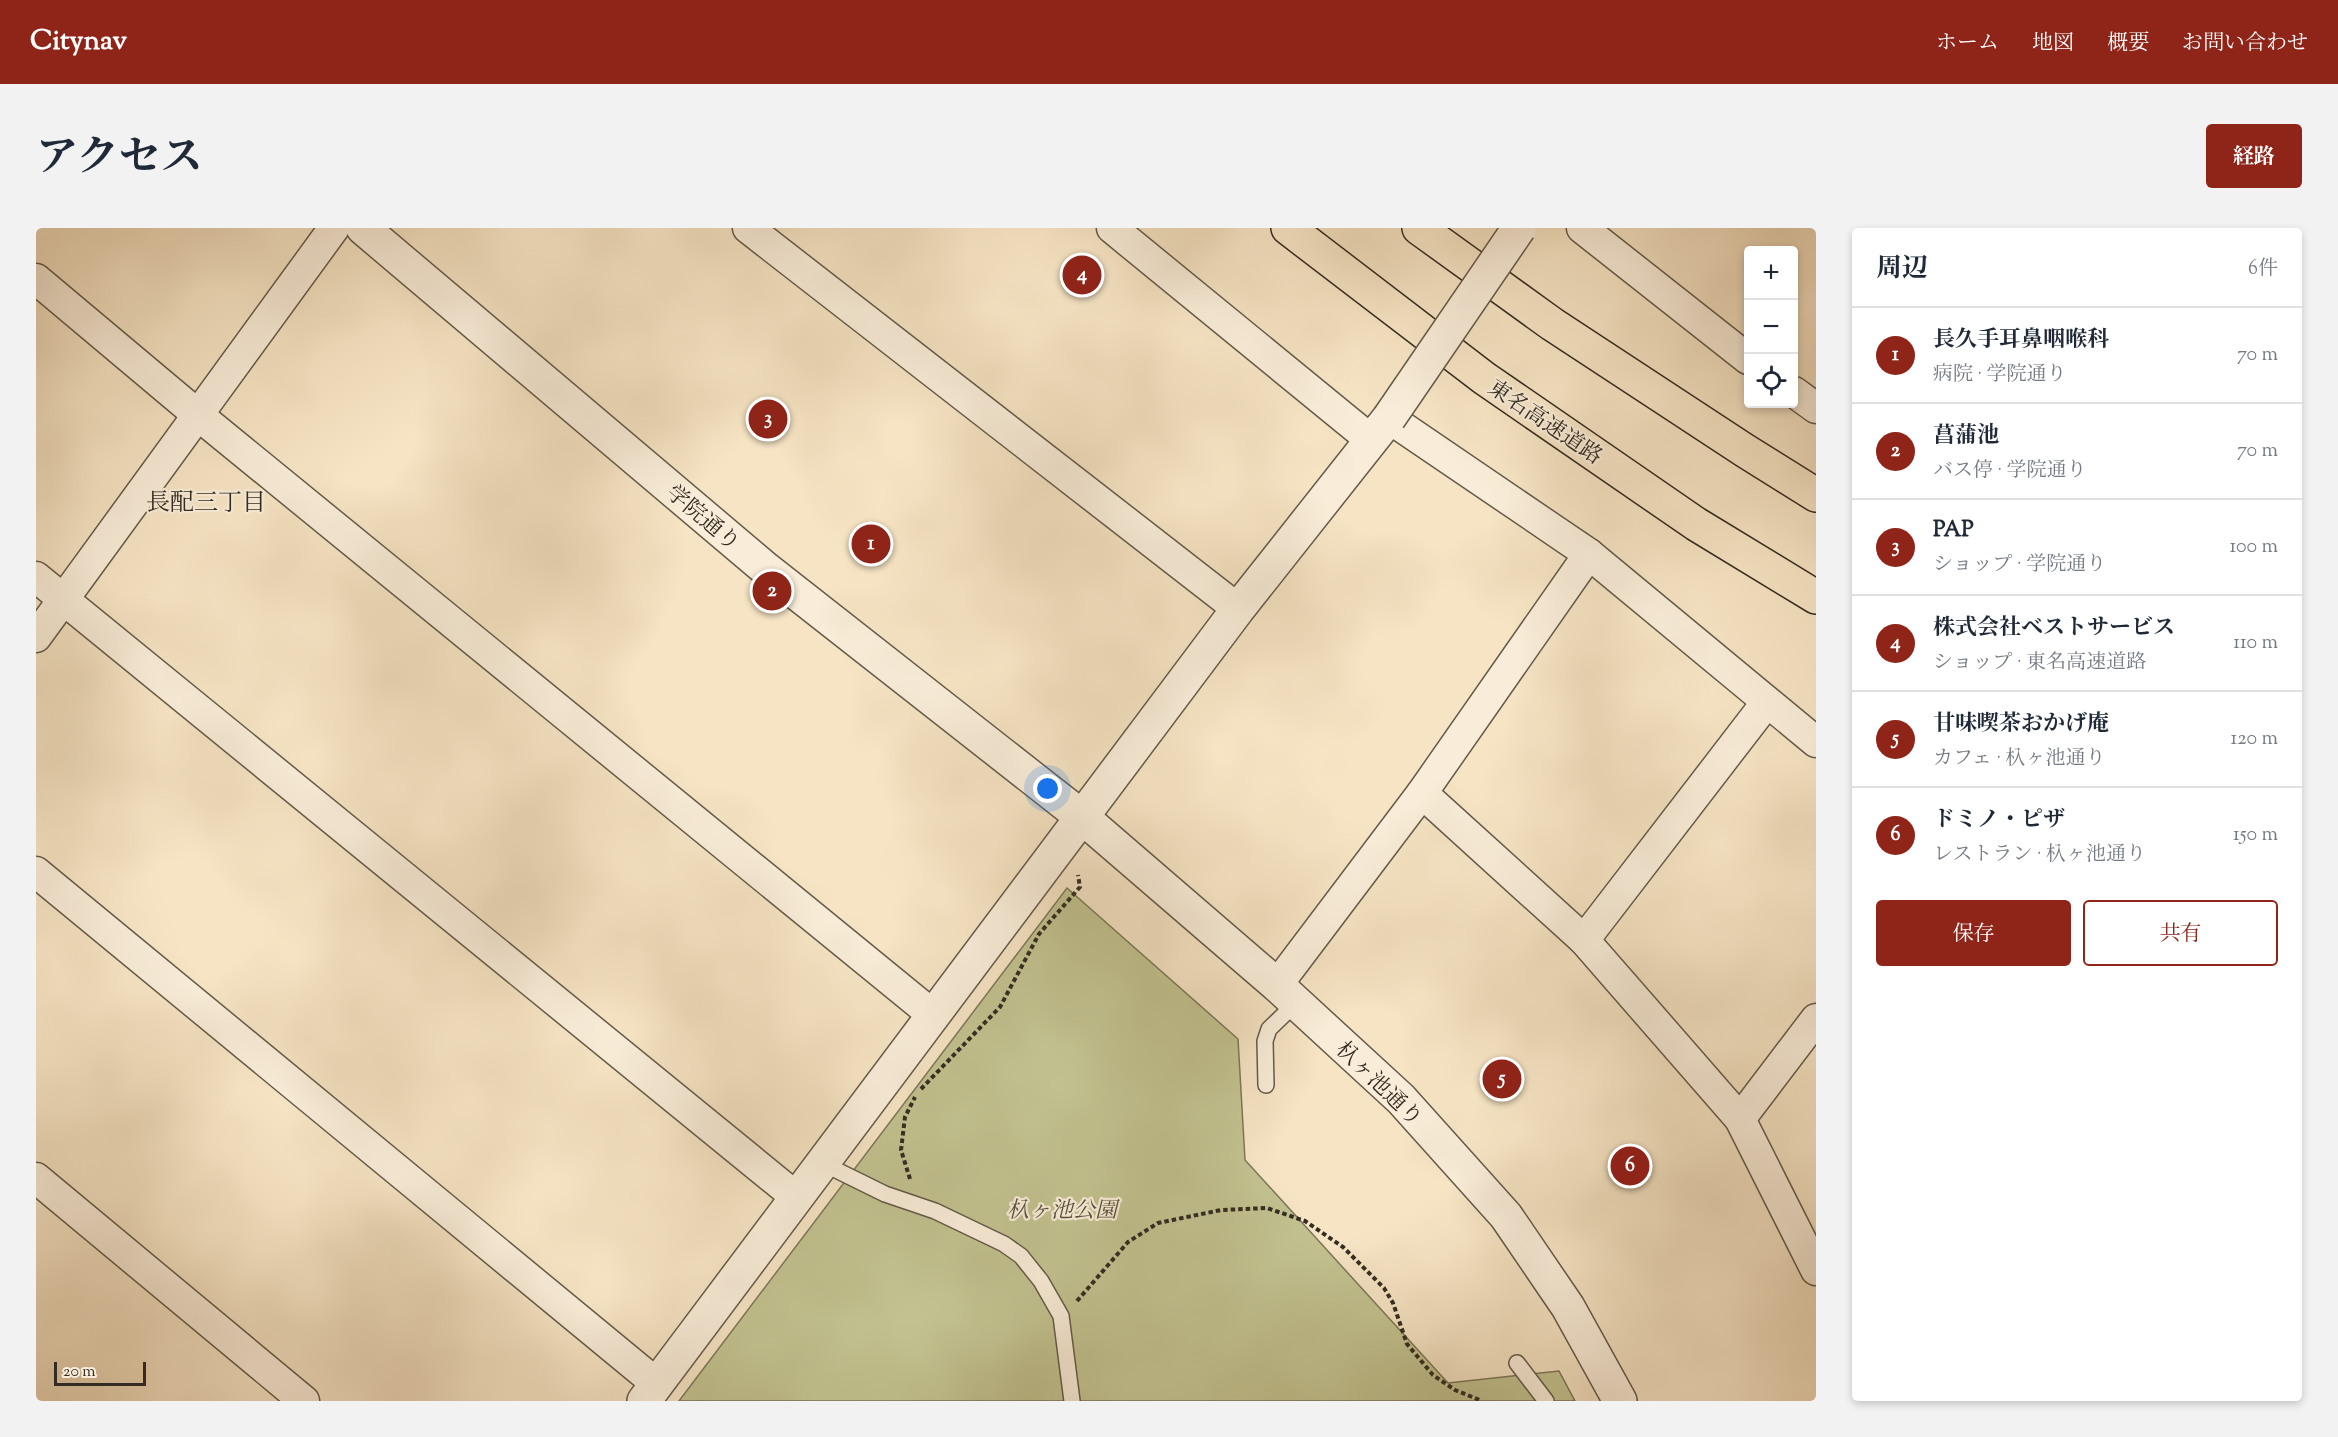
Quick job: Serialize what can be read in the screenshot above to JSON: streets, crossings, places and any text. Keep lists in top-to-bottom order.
{
  "streets": {
    "highway": ["東名高速道路"],
    "street": ["学院通り", "杁ヶ池通り"]
  },
  "crossings": [
    ["学院通り", "杁ヶ池通り"]
  ],
  "districts": ["長配三丁目"],
  "parks": ["杁ヶ池公園"],
  "scale_bar": "20 m",
  "page": {
    "header": "Citynav",
    "nav": [
      "ホーム",
      "地図",
      "概要",
      "お問い合わせ"
    ],
    "title": "アクセス",
    "buttons": [
      "経路",
      ["保存", "共有"]
    ],
    "heading": ["周辺", "6件"],
    "map_buttons": ["+", "−"],
    "pins": [
      "4",
      "3",
      "1",
      "2",
      "5",
      "6"
    ],
    "list": [
      {
        "mark": "1",
        "name": "長久手耳鼻咽喉科",
        "note": "病院 · 学院通り",
        "value": "70 m"
      },
      {
        "mark": "2",
        "name": "菖蒲池",
        "note": "バス停 · 学院通り",
        "value": "70 m"
      },
      {
        "mark": "3",
        "name": "PAP",
        "note": "ショップ · 学院通り",
        "value": "100 m"
      },
      {
        "mark": "4",
        "name": "株式会社ベストサービス",
        "note": "ショップ · 東名高速道路",
        "value": "110 m"
      },
      {
        "mark": "5",
        "name": "甘味喫茶おかげ庵",
        "note": "カフェ · 杁ヶ池通り",
        "value": "120 m"
      },
      {
        "mark": "6",
        "name": "ドミノ・ピザ",
        "note": "レストラン · 杁ヶ池通り",
        "value": "150 m"
      }
    ],
    "scale": "20 m"
  }
}
